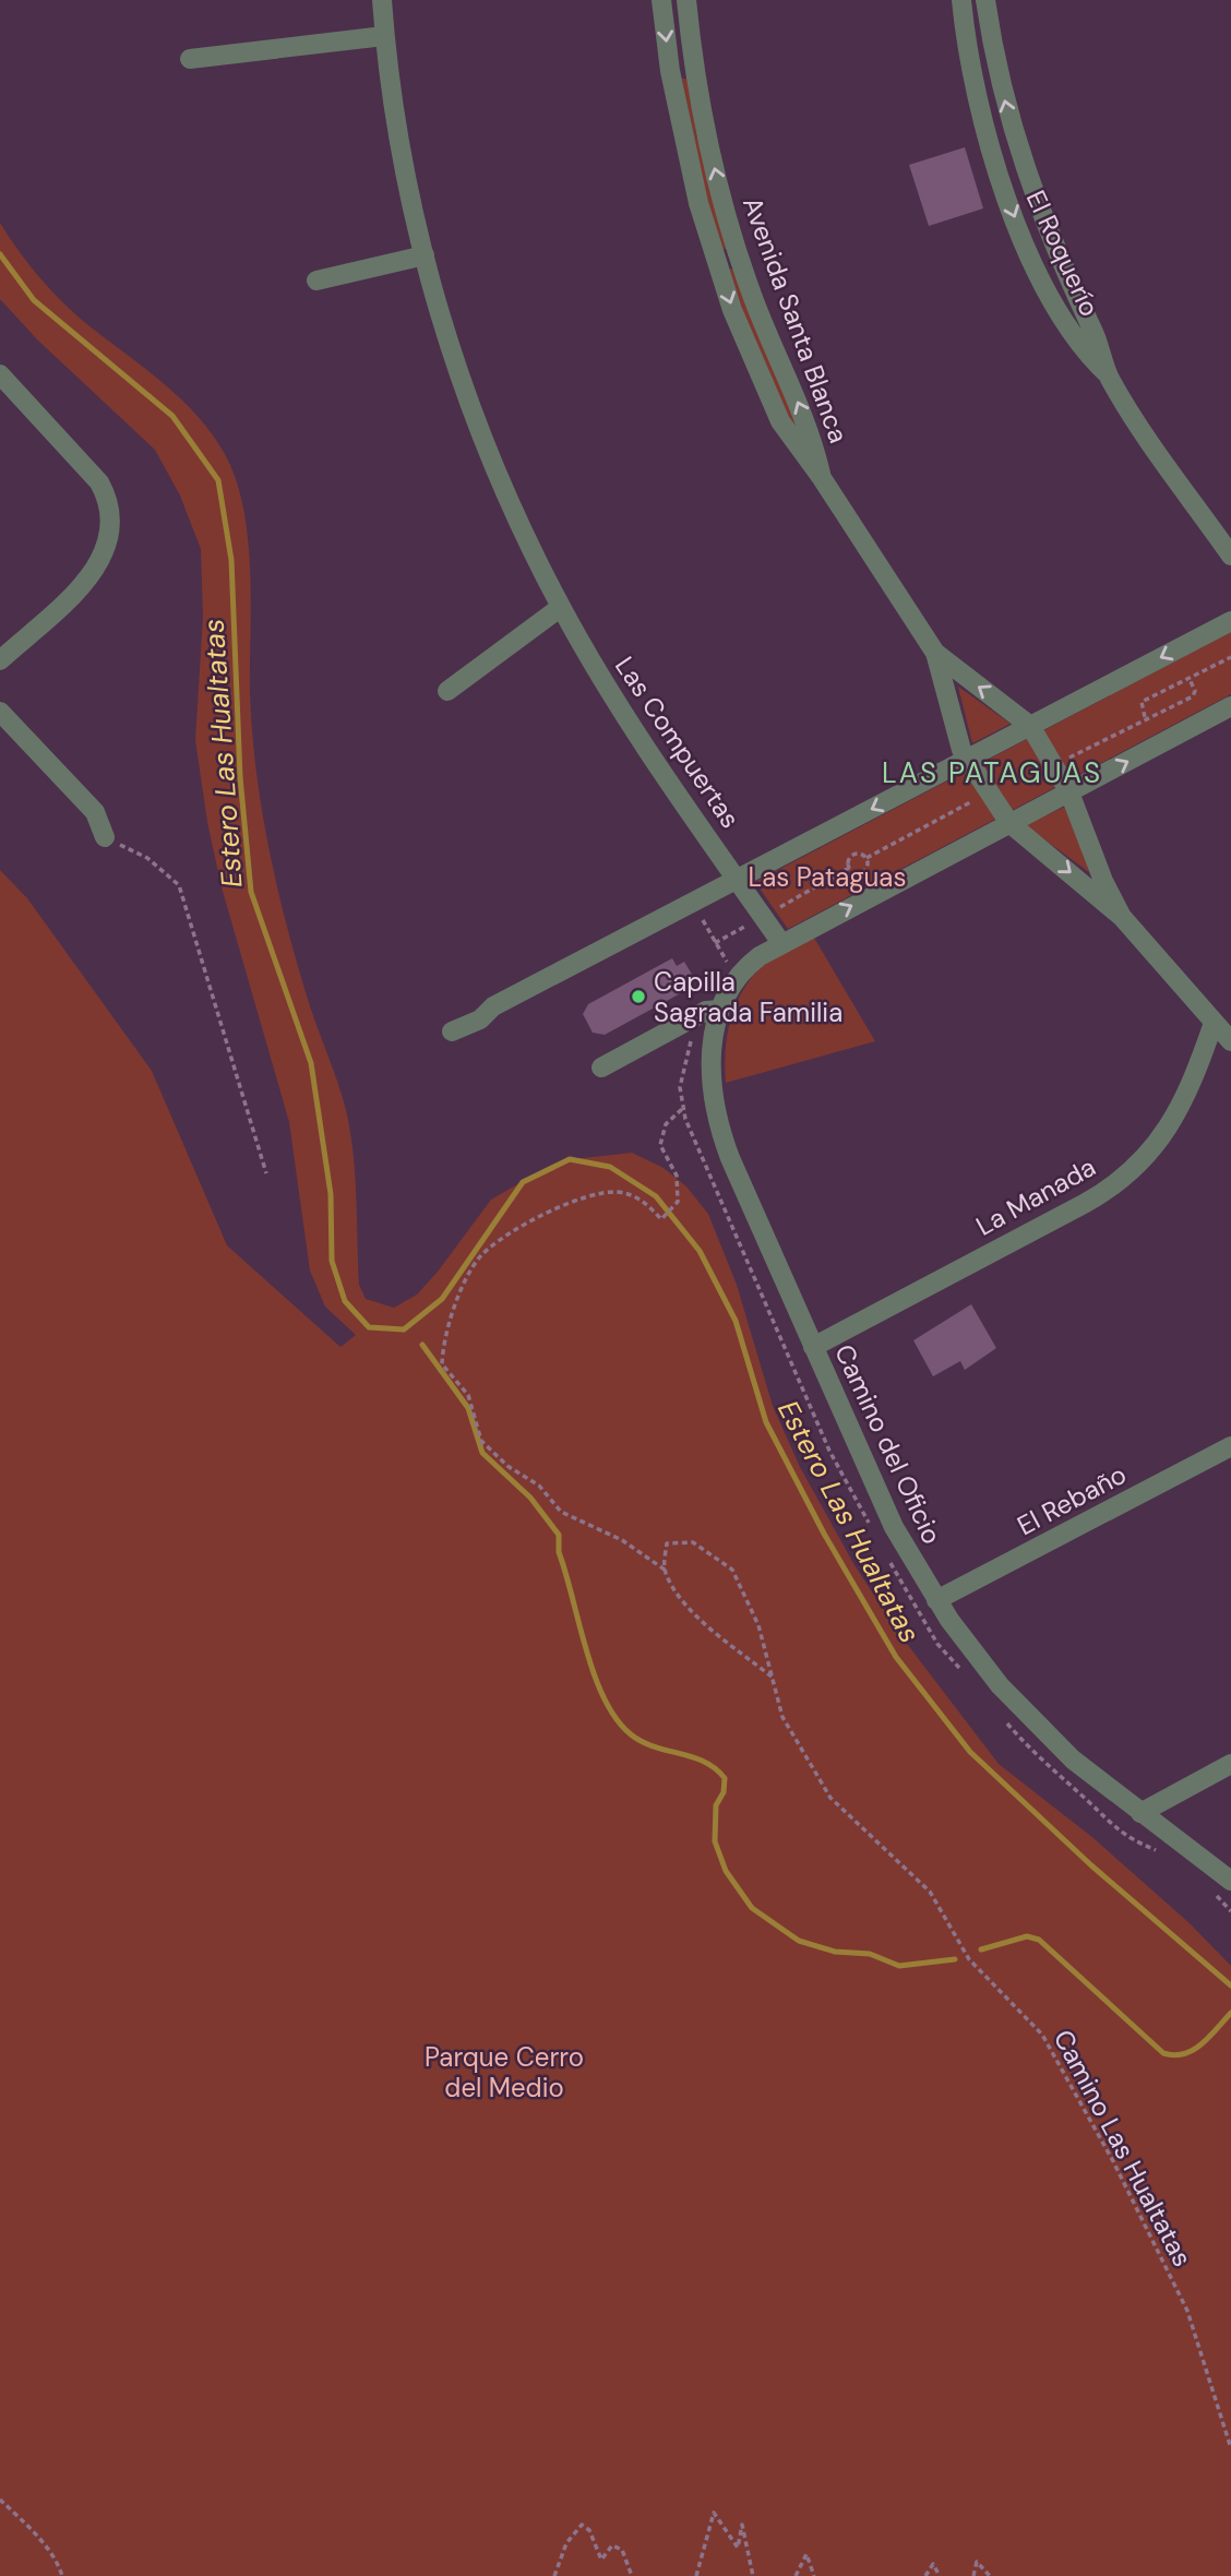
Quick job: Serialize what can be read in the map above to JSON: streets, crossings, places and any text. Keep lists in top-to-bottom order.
{
  "streets": {
    "street": [
      "El Roquerío",
      "Avenida Santa Blanca",
      "Las Compuertas",
      "La Manada",
      "Camino del Oficio",
      "El Rebaño"
    ],
    "path": ["Camino Las Hualtatas"]
  },
  "crossings": [
    ["Avenida Santa Blanca", "La Manada"],
    ["Avenida Santa Blanca", "Camino del Oficio"],
    ["Las Compuertas", "Camino del Oficio"],
    ["La Manada", "Camino del Oficio"],
    ["Camino del Oficio", "El Rebaño"]
  ],
  "districts": ["LAS PATAGUAS"],
  "water": ["Estero Las Hualtatas"],
  "parks": ["Las Pataguas", "Parque Cerro del Medio"],
  "places": ["Capilla Sagrada Familia"]
}
